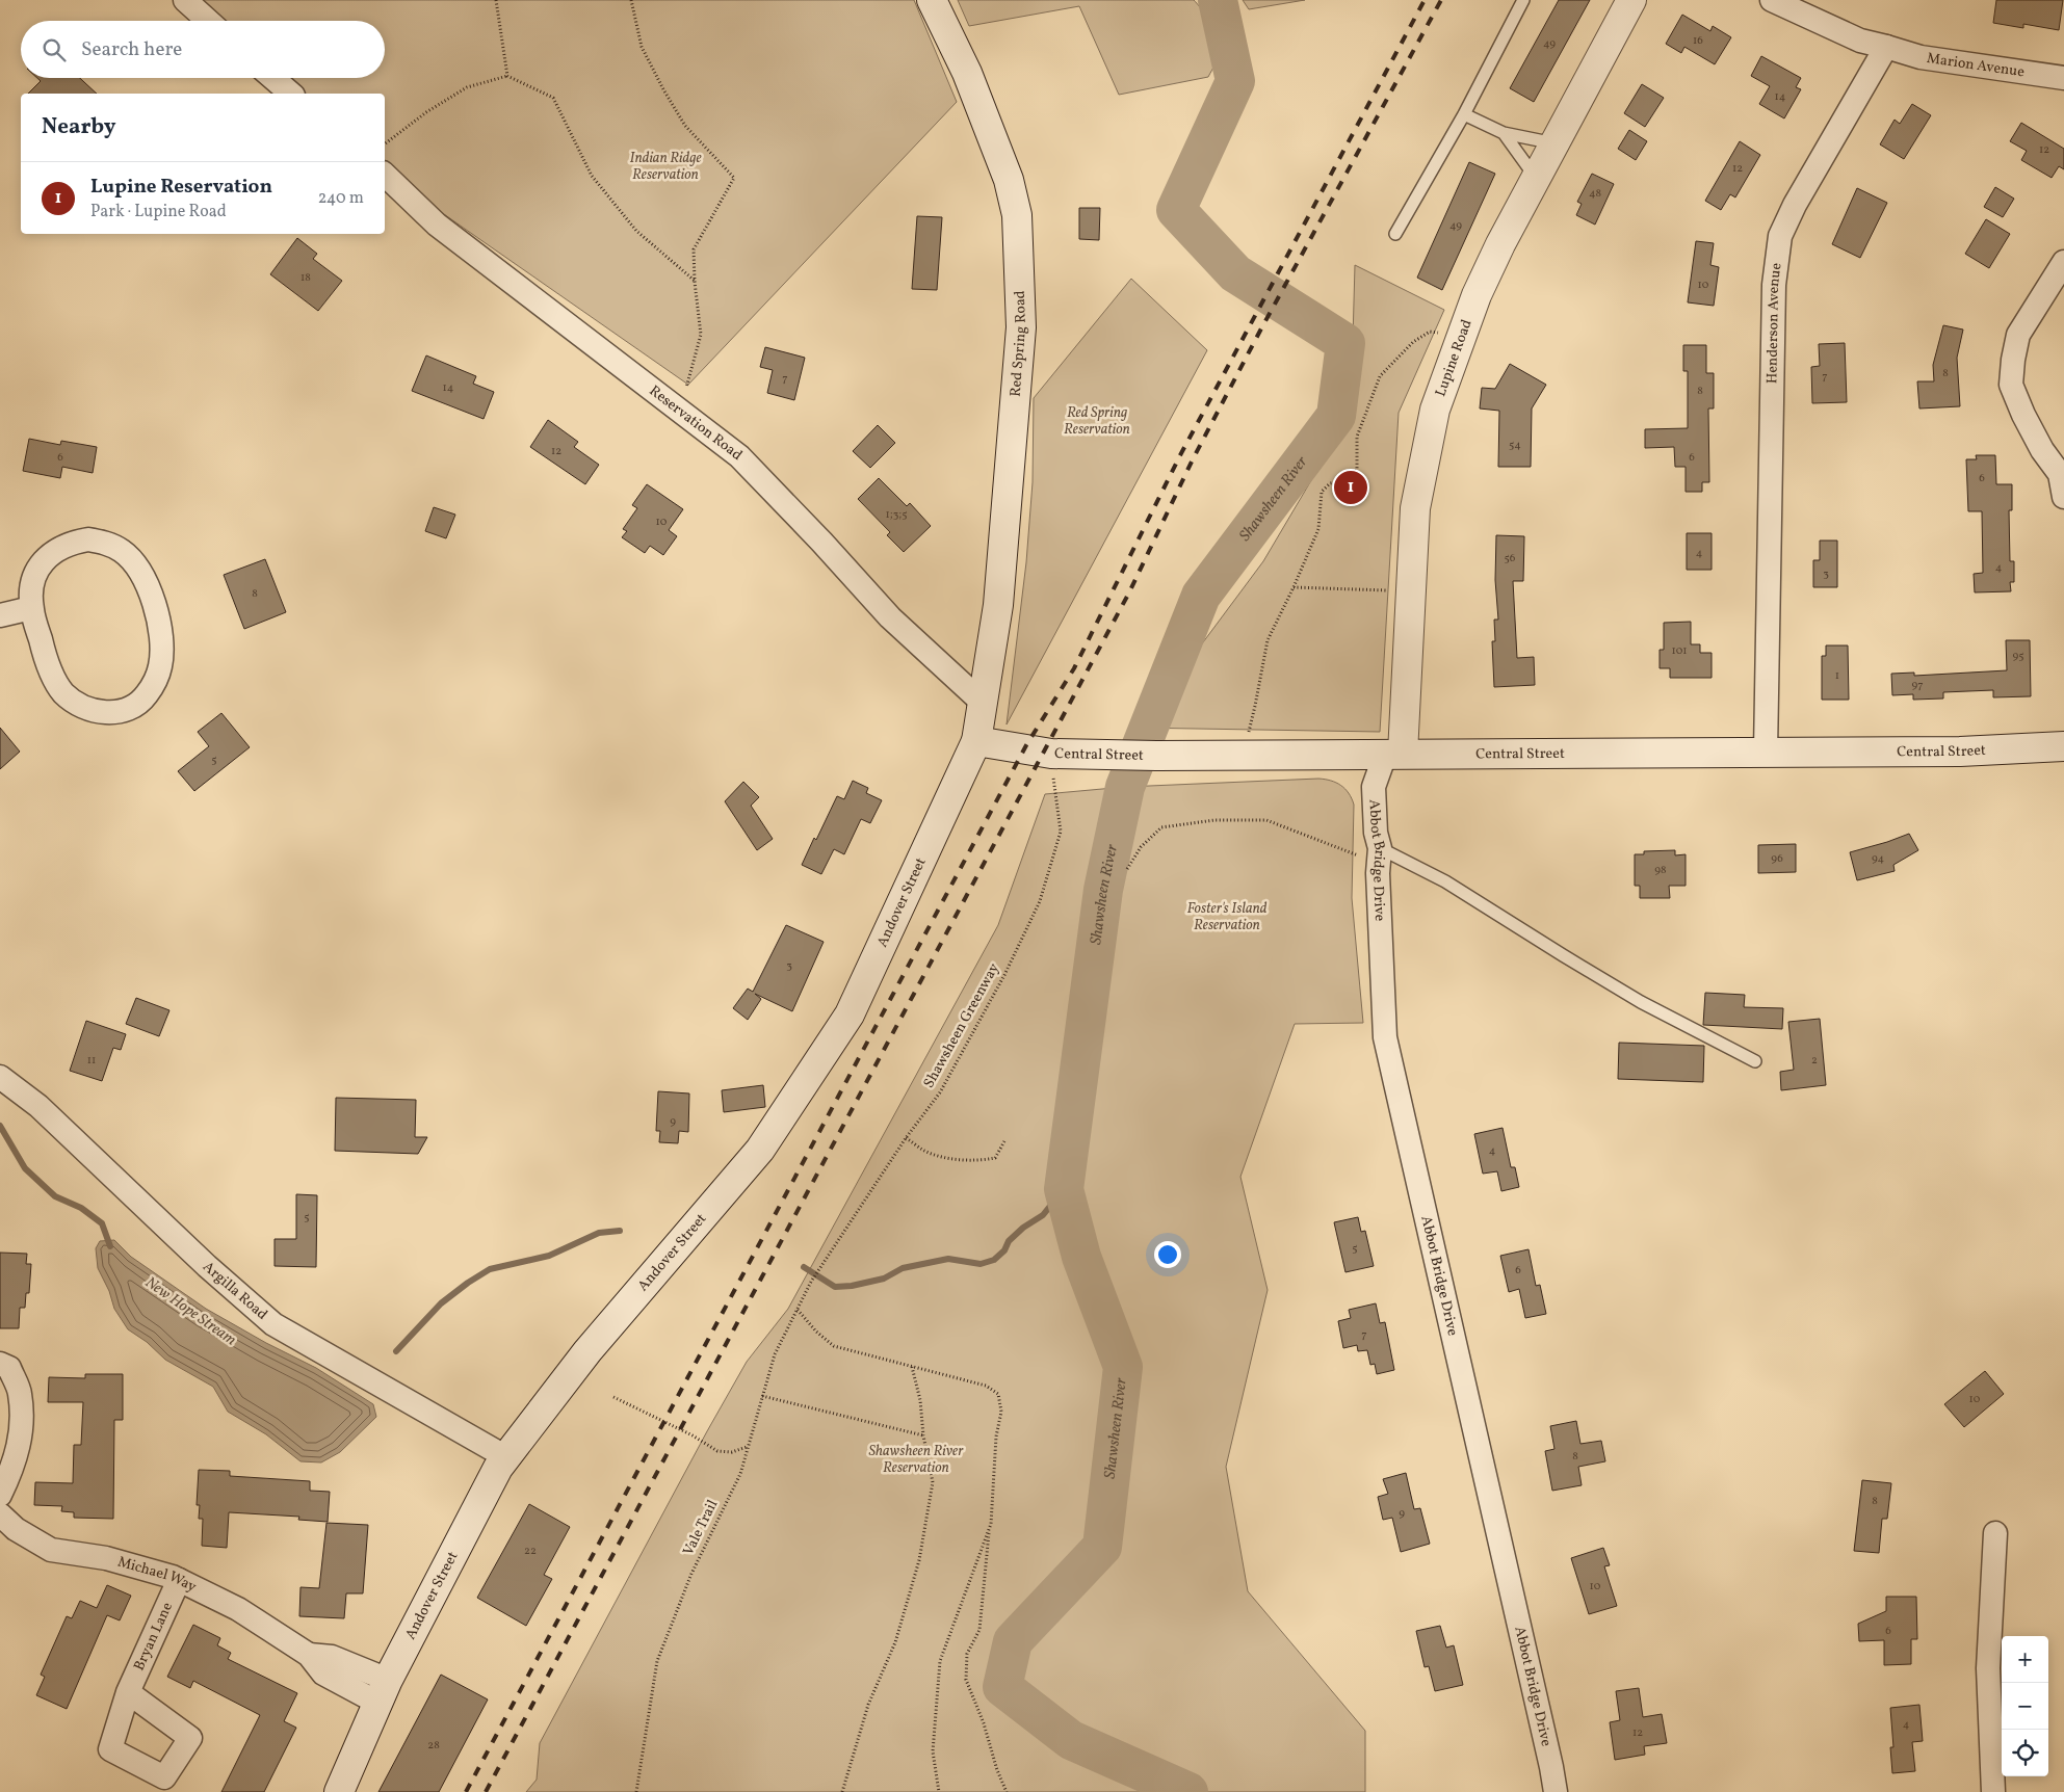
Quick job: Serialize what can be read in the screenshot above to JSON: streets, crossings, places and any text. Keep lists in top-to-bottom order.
{
  "streets": {
    "main road": [
      "Red Spring Road",
      "Lupine Road",
      "Central Street",
      "Andover Street"
    ],
    "street": [
      "Marion Avenue",
      "Henderson Avenue",
      "Reservation Road",
      "Abbot Bridge Drive",
      "Argilla Road",
      "Michael Way",
      "Bryan Lane"
    ],
    "path": ["Shawsheen Greenway", "Vale Trail"]
  },
  "crossings": [
    ["Marion Avenue", "Henderson Avenue"],
    ["Henderson Avenue", "Central Street"],
    ["Red Spring Road", "Reservation Road"],
    ["Red Spring Road", "Andover Street"],
    ["Lupine Road", "Central Street"],
    ["Lupine Road", "Abbot Bridge Drive"],
    ["Reservation Road", "Andover Street"],
    ["Central Street", "Abbot Bridge Drive"],
    ["Central Street", "Andover Street"],
    ["Central Street", "Shawsheen Greenway"],
    ["Andover Street", "Argilla Road"],
    ["Andover Street", "Michael Way"],
    ["Shawsheen Greenway", "Vale Trail"],
    ["Michael Way", "Bryan Lane"]
  ],
  "water": ["Shawsheen River", "New Hope Stream"],
  "parks": [
    "Indian Ridge Reservation",
    "Red Spring Reservation",
    "Foster's Island Reservation",
    "Shawsheen River Reservation"
  ],
  "house_numbers": [
    "16",
    "49",
    "14",
    "12",
    "12",
    "48",
    "49",
    "18",
    "10",
    "8",
    "7",
    "7",
    "14",
    "8",
    "54",
    "12",
    "6",
    "6",
    "6",
    "1;3;5",
    "10",
    "4",
    "56",
    "4",
    "3",
    "8",
    "101",
    "95",
    "1",
    "97",
    "5",
    "96",
    "94",
    "98",
    "3",
    "11",
    "2",
    "9",
    "4",
    "5",
    "5",
    "6",
    "7",
    "10",
    "8",
    "8",
    "9",
    "22",
    "10",
    "6",
    "4",
    "12",
    "28"
  ],
  "page": {
    "search": "Search here",
    "heading": "Nearby",
    "list": [
      {
        "mark": "1",
        "name": "Lupine Reservation",
        "note": "Park · Lupine Road",
        "value": "240 m"
      }
    ],
    "pins": "1",
    "map_buttons": ["+", "−"]
  }
}
